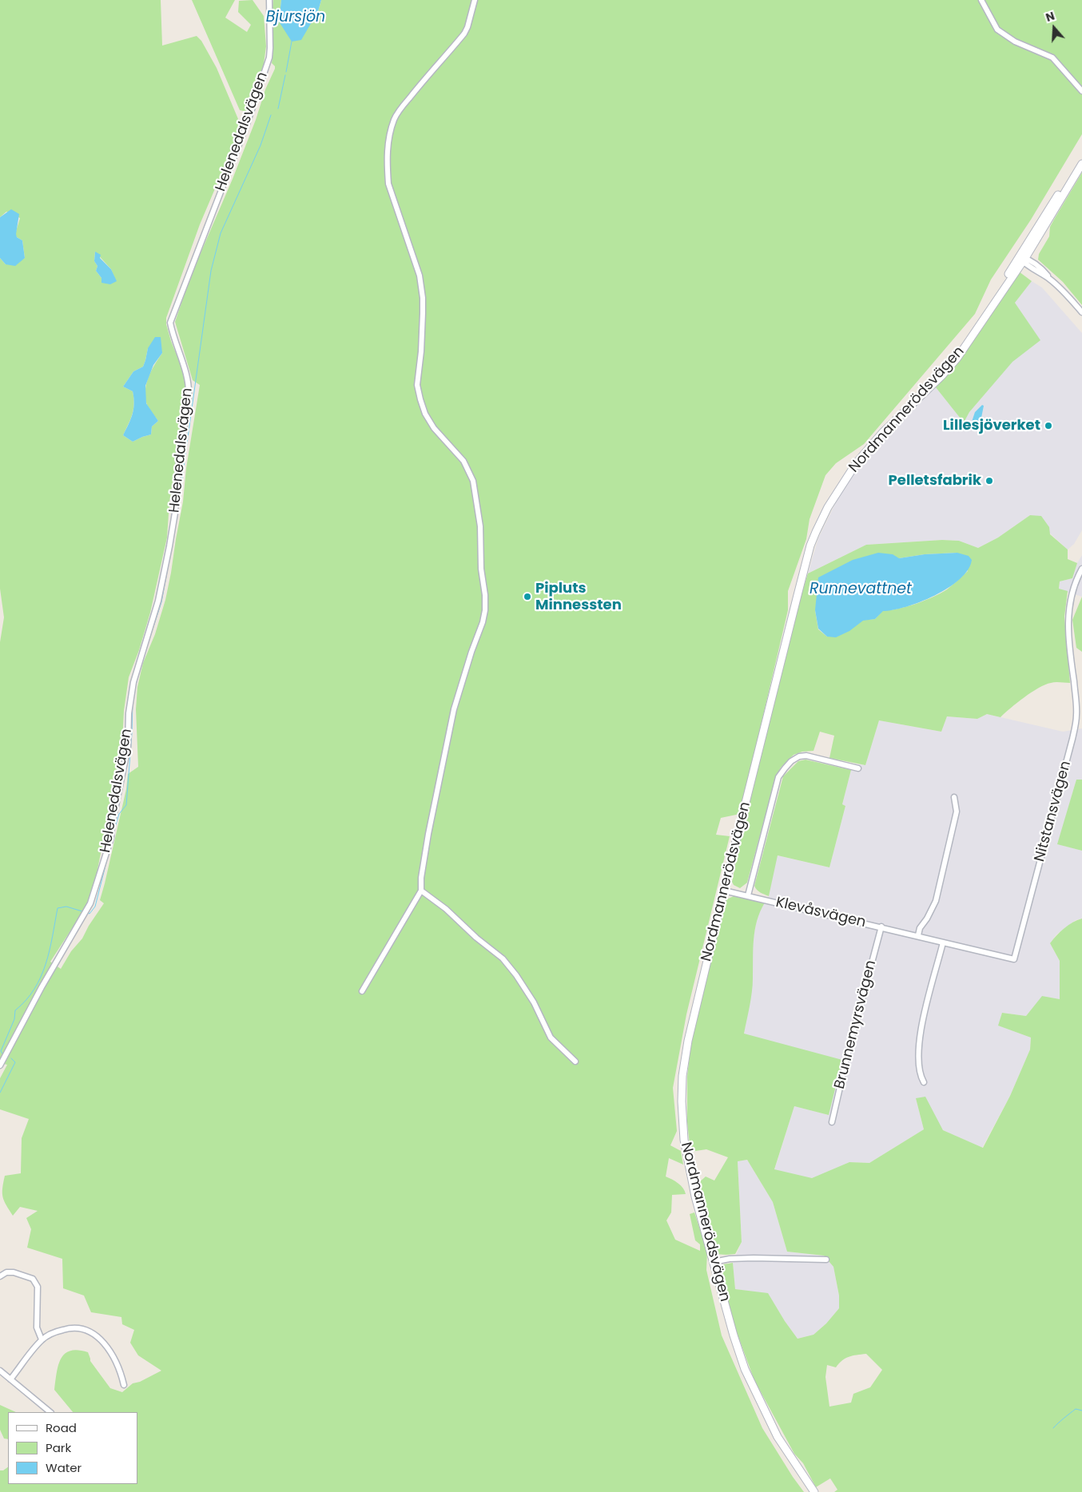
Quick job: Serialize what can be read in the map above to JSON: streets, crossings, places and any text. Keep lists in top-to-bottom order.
{
  "streets": {
    "main road": ["Nordmannerödsvägen"],
    "street": [
      "Helenedalsvägen",
      "Nitstansvägen",
      "Klevåsvägen",
      "Brunnemyrsvägen"
    ]
  },
  "crossings": [
    ["Nordmannerödsvägen", "Klevåsvägen"],
    ["Nitstansvägen", "Klevåsvägen"],
    ["Klevåsvägen", "Brunnemyrsvägen"]
  ],
  "water": ["Bjursjön", "Runnevattnet"],
  "places": ["Lillesjöverket", "Pelletsfabrik", "Pipluts Minnessten"],
  "legend": ["Road", "Park", "Water"],
  "north": "top"
}
